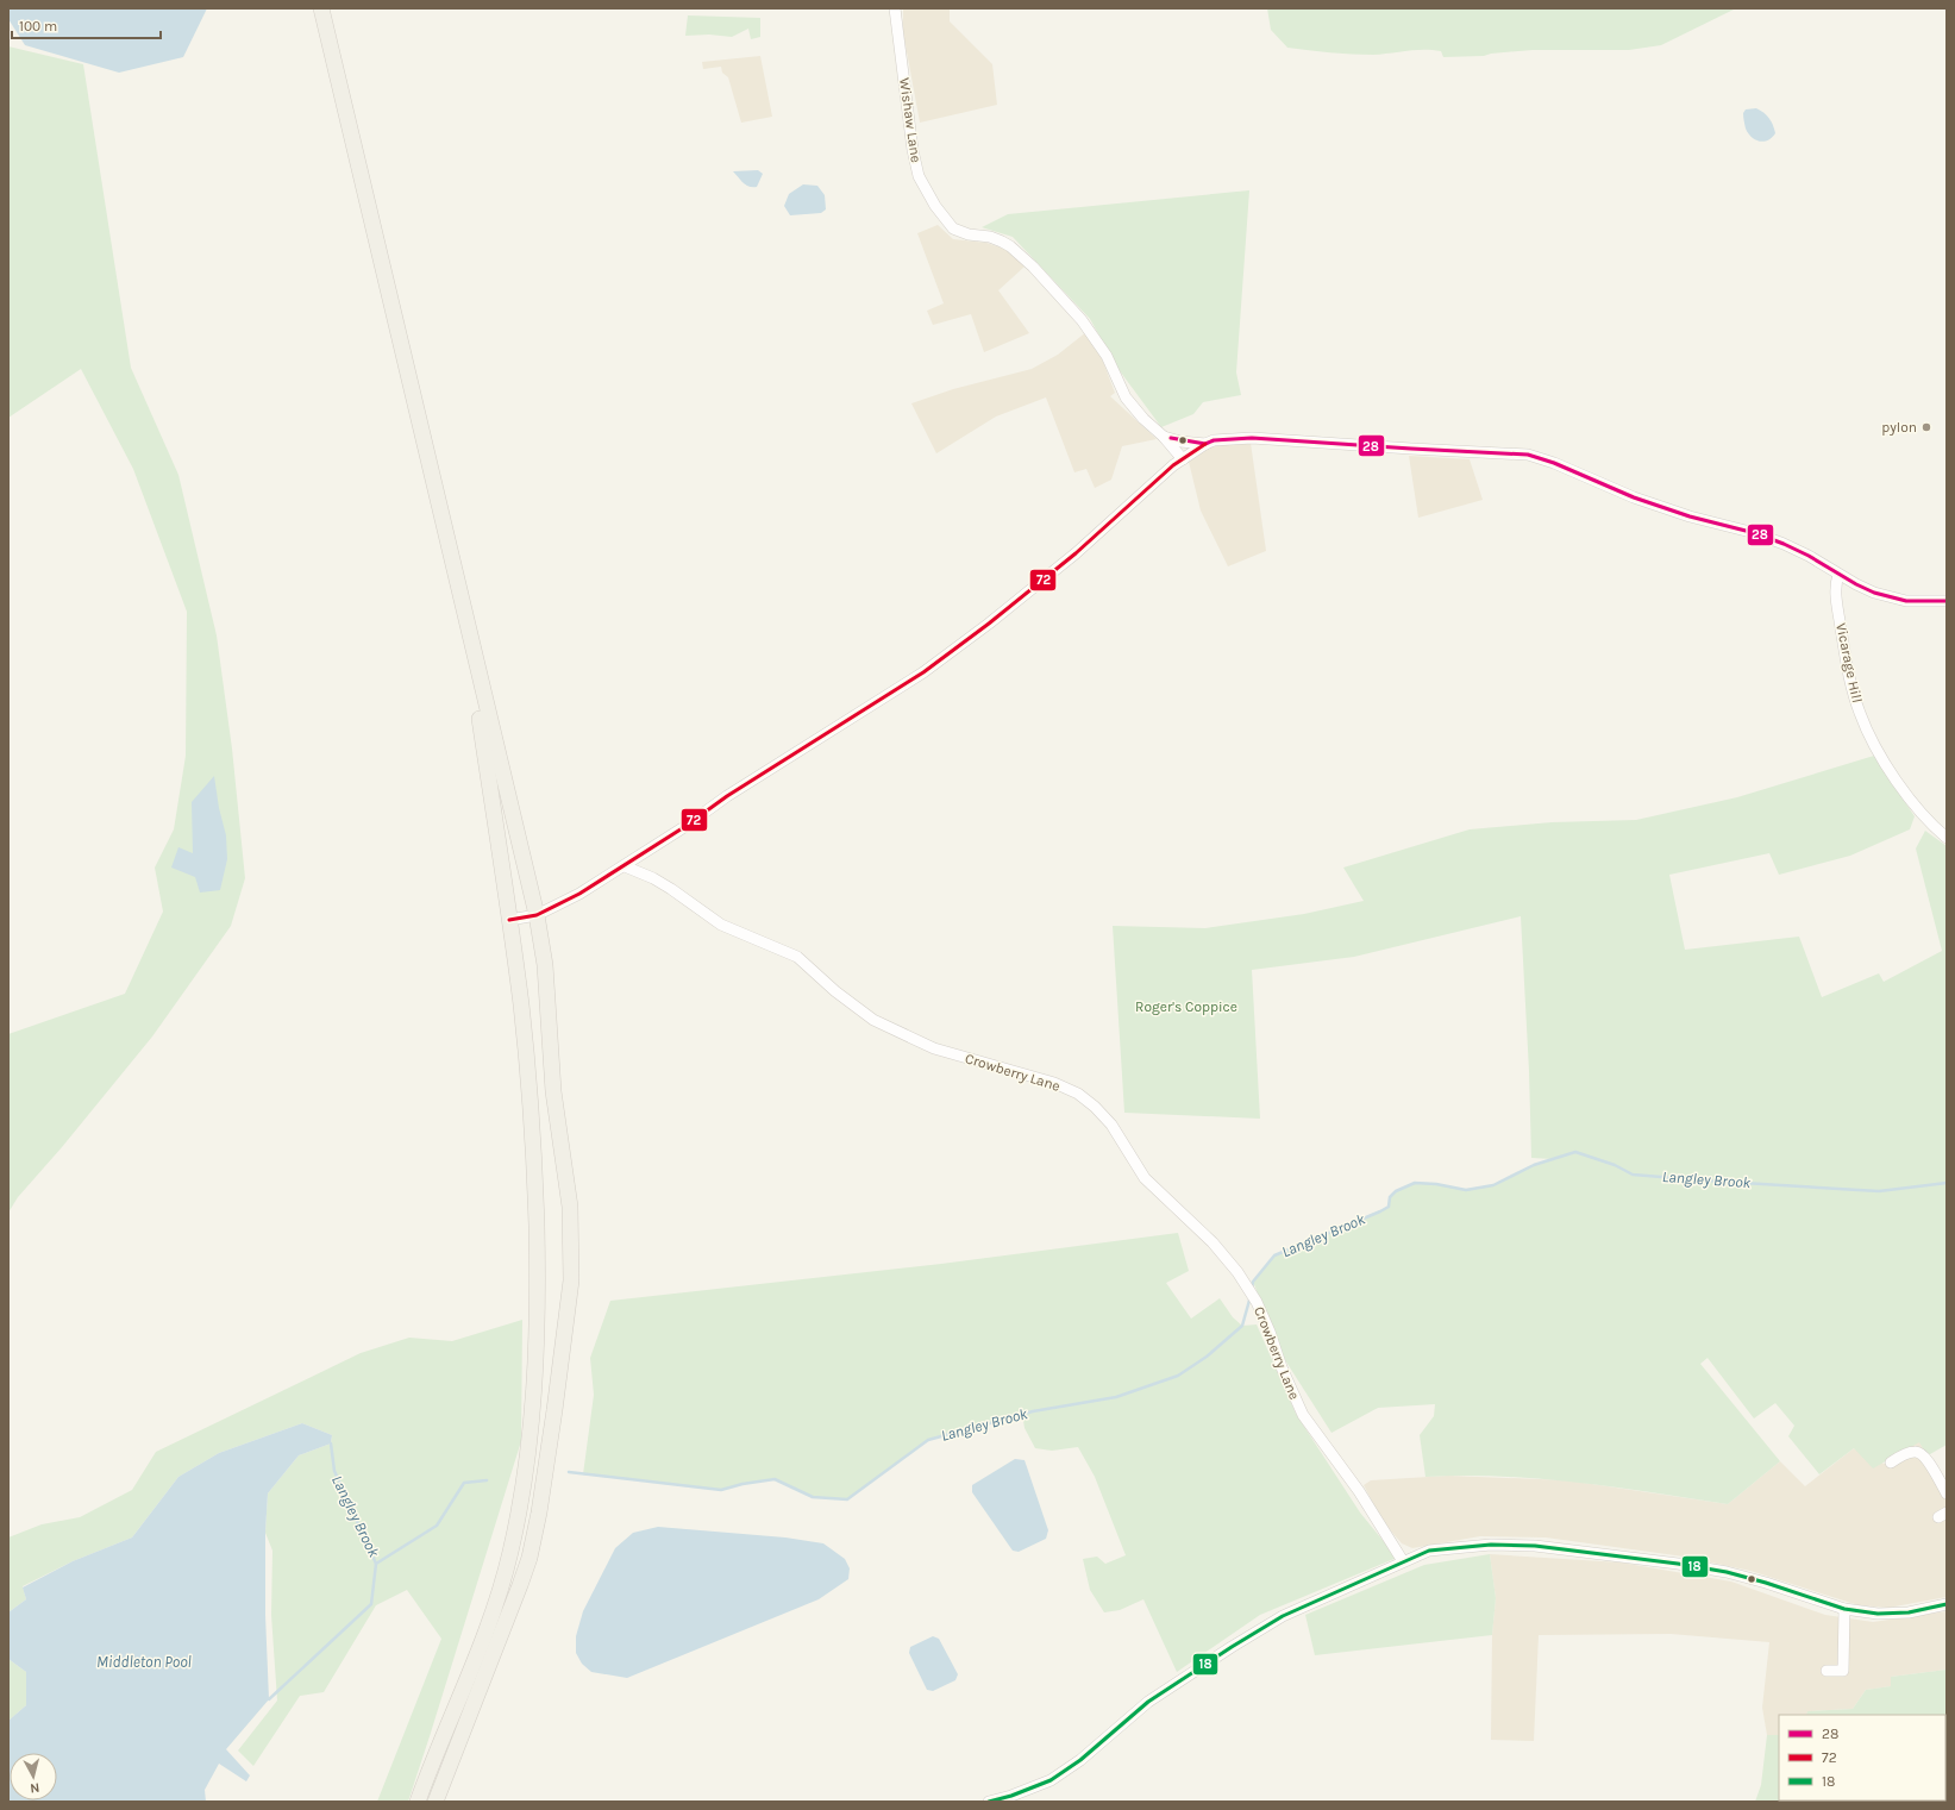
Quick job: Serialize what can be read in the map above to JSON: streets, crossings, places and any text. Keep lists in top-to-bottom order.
{
  "streets": {
    "street": ["Wishaw Lane", "Vicarage Hill", "Crowberry Lane"]
  },
  "water": ["Langley Brook", "Middleton Pool"],
  "parks": ["Roger's Coppice"],
  "places": ["pylon"],
  "lines": ["transit line 28", "transit line 72", "transit line 18"],
  "legend": ["28", "72", "18"],
  "scale_bar": "100 m",
  "north": "bottom"
}
